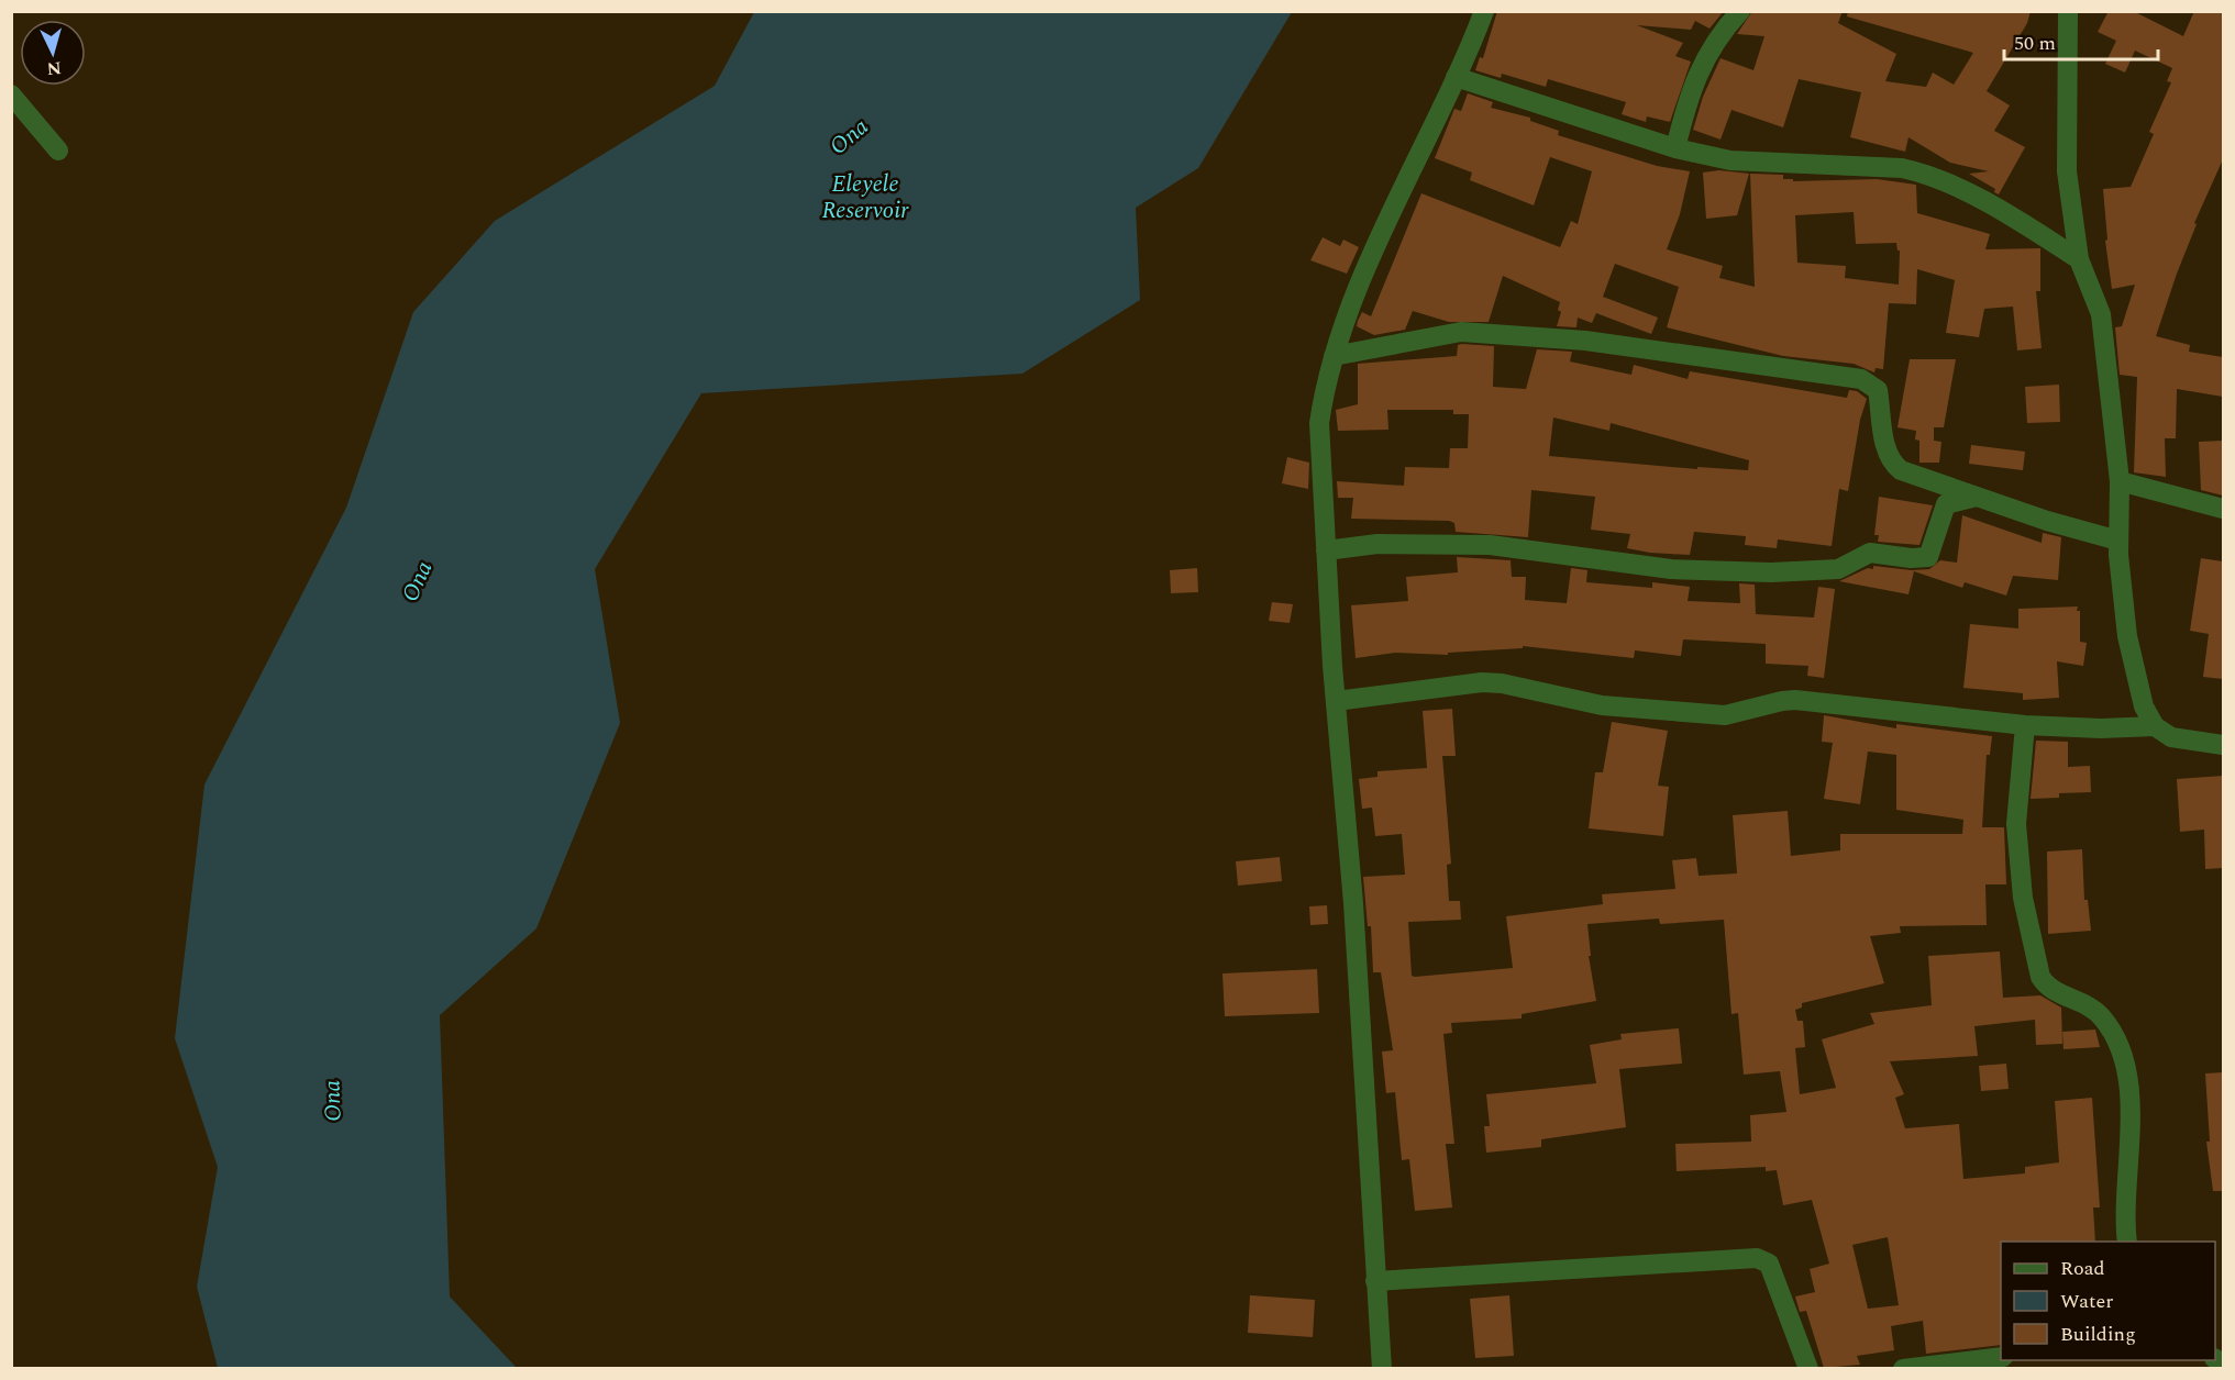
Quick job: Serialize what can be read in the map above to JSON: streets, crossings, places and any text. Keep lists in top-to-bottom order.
{
  "water": ["Ona", "Eleyele Reservoir"],
  "legend": ["Road", "Water", "Building"],
  "scale_bar": "50 m",
  "north": "bottom"
}
